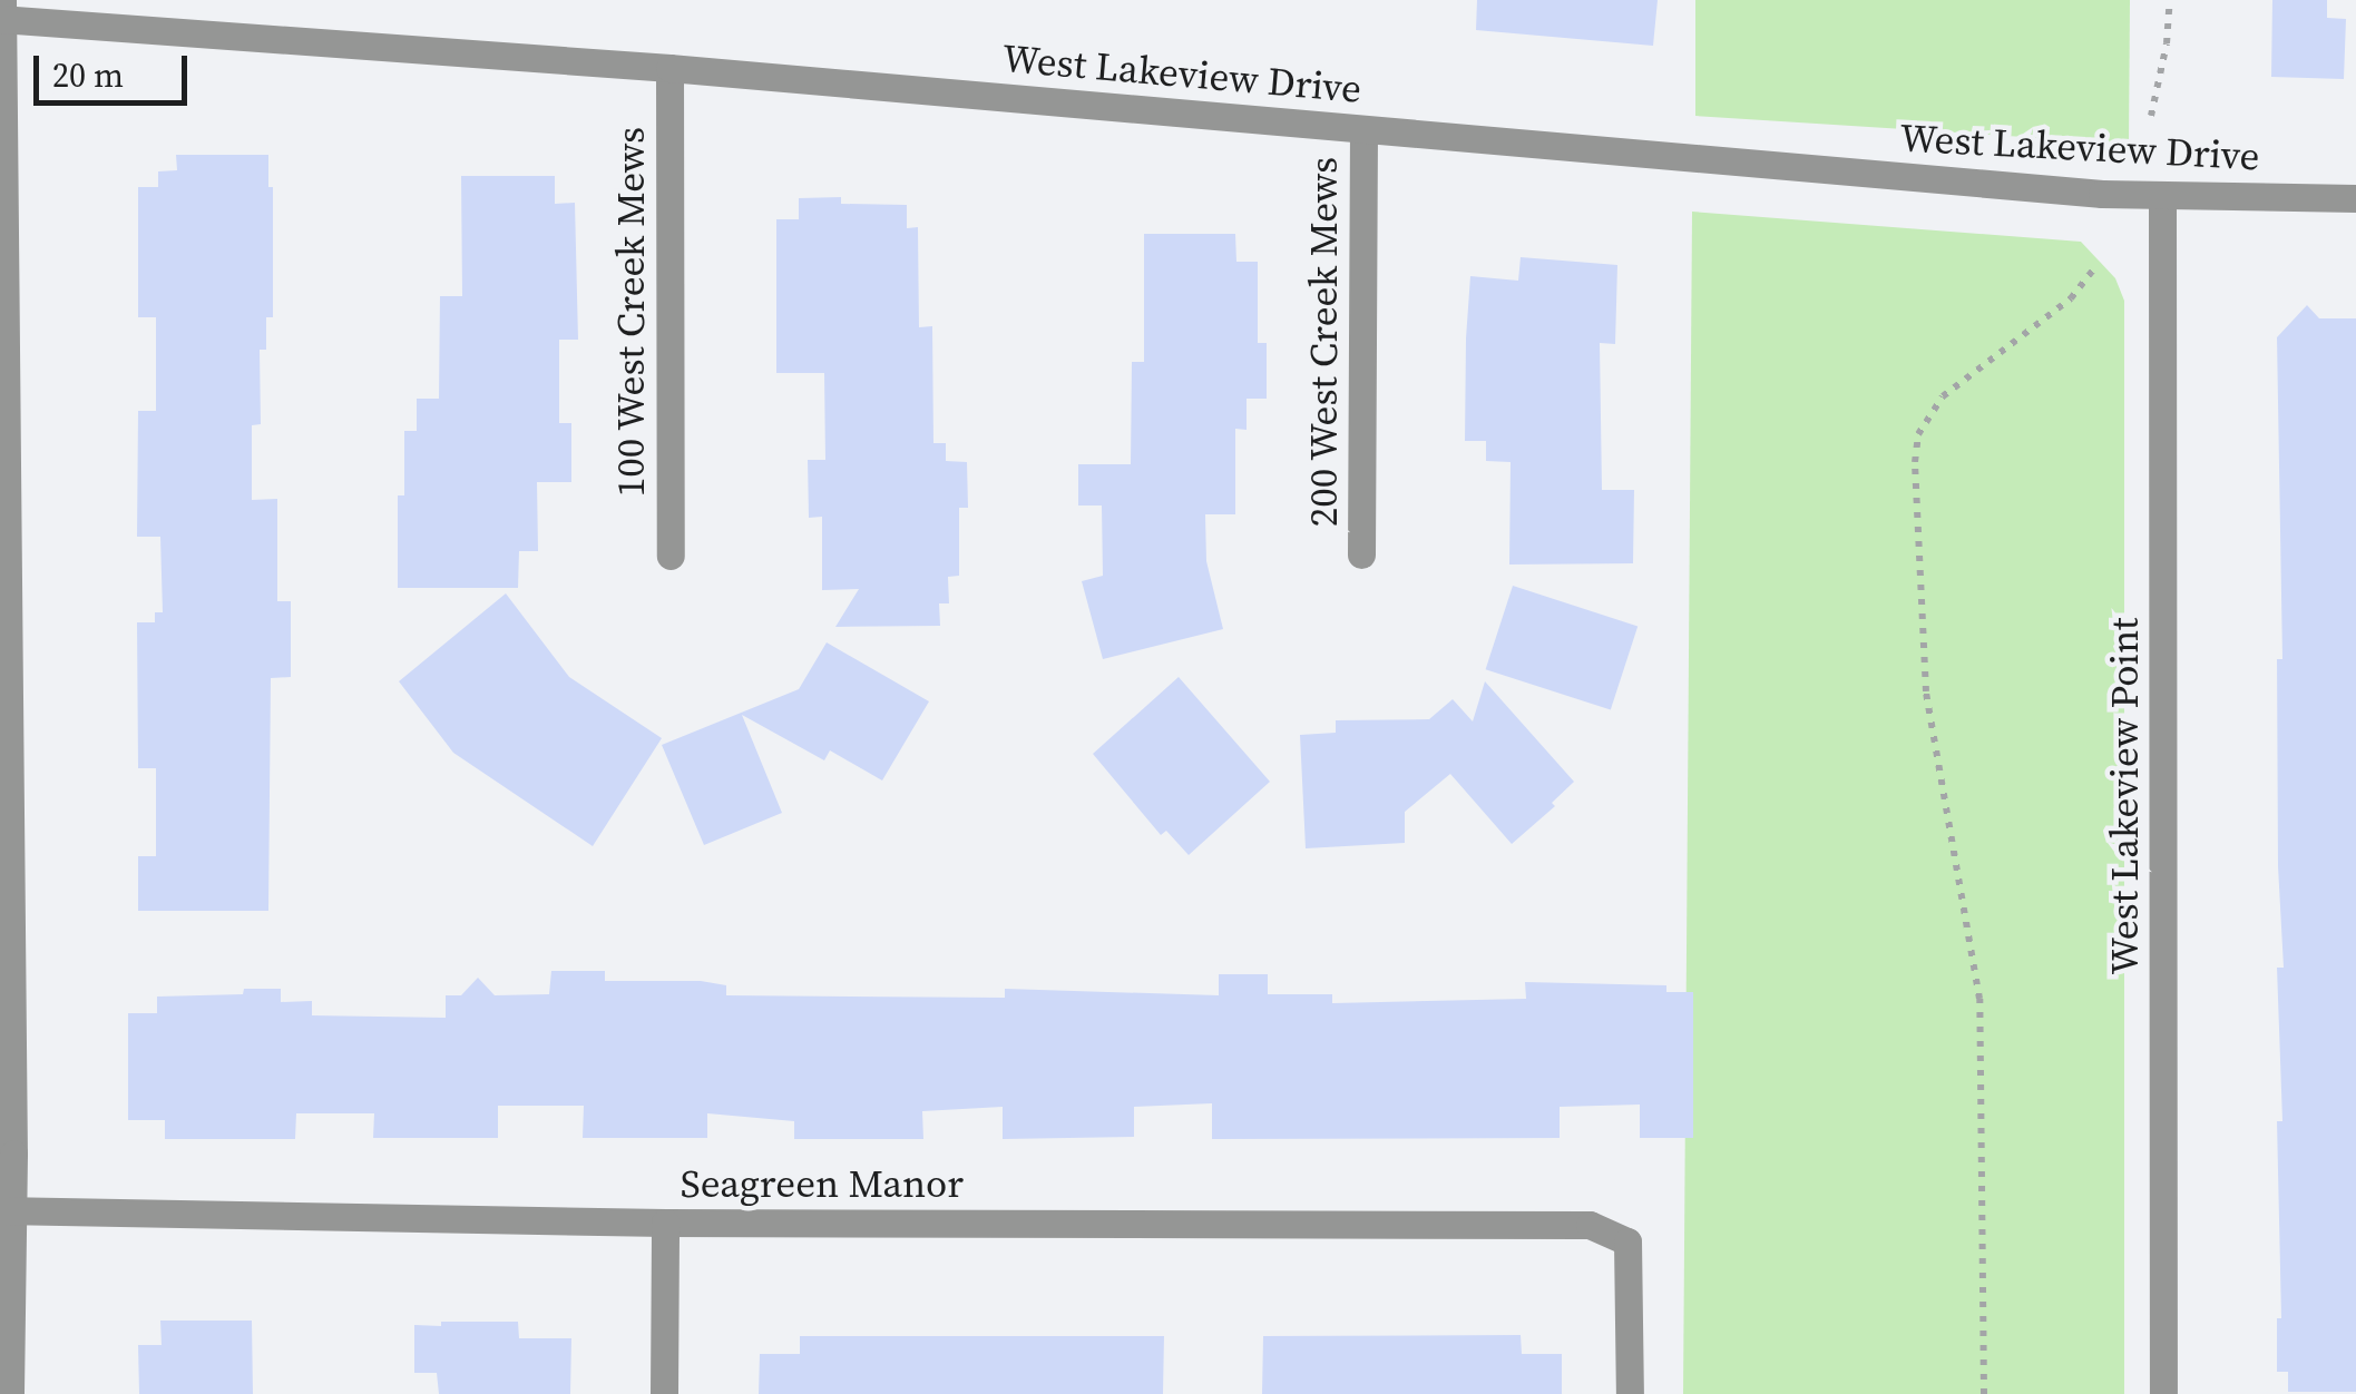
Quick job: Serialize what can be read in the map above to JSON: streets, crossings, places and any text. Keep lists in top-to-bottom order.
{
  "streets": {
    "street": [
      "West Lakeview Drive",
      "100 West Creek Mews",
      "200 West Creek Mews",
      "West Lakeview Point",
      "Seagreen Manor"
    ]
  },
  "crossings": [
    ["West Lakeview Drive", "100 West Creek Mews"],
    ["West Lakeview Drive", "200 West Creek Mews"],
    ["West Lakeview Drive", "West Lakeview Point"]
  ],
  "scale_bar": "20 m"
}
